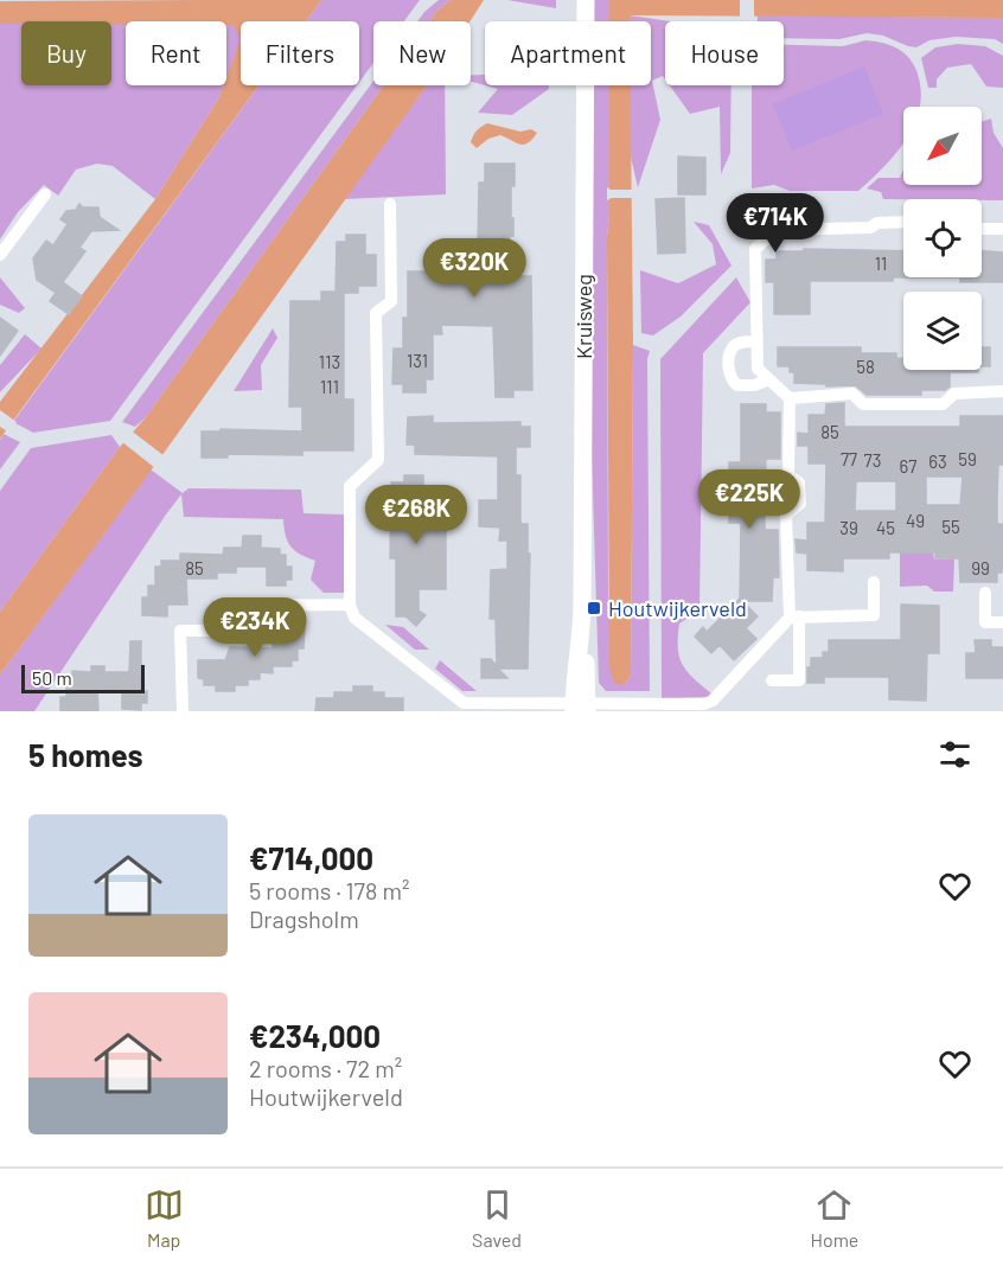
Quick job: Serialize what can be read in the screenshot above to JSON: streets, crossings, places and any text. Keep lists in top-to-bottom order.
{
  "streets": {
    "street": ["Kruisweg"]
  },
  "places": {
    "transit": ["Houtwijkerveld"]
  },
  "house_numbers": [
    "11",
    "131",
    "113",
    "58",
    "111",
    "85",
    "77",
    "59",
    "73",
    "63",
    "67",
    "49",
    "55",
    "39",
    "45",
    "85",
    "99"
  ],
  "scale_bar": "50 m",
  "north": "bottom left",
  "page": {
    "chip": [
      "Buy",
      "Rent",
      "Filters",
      "New",
      "Apartment",
      "House"
    ],
    "price": [
      "€714K",
      "€320K",
      "€225K",
      "€268K",
      "€234K"
    ],
    "scale": "50 m",
    "heading": "5 homes",
    "list": [
      {
        "name": "€714,000",
        "note": "5 rooms · 178 m² · Dragsholm"
      },
      {
        "name": "€234,000",
        "note": "2 rooms · 72 m² · Houtwijkerveld"
      }
    ],
    "tabs": ["Map", "Saved", "Home"]
  }
}
